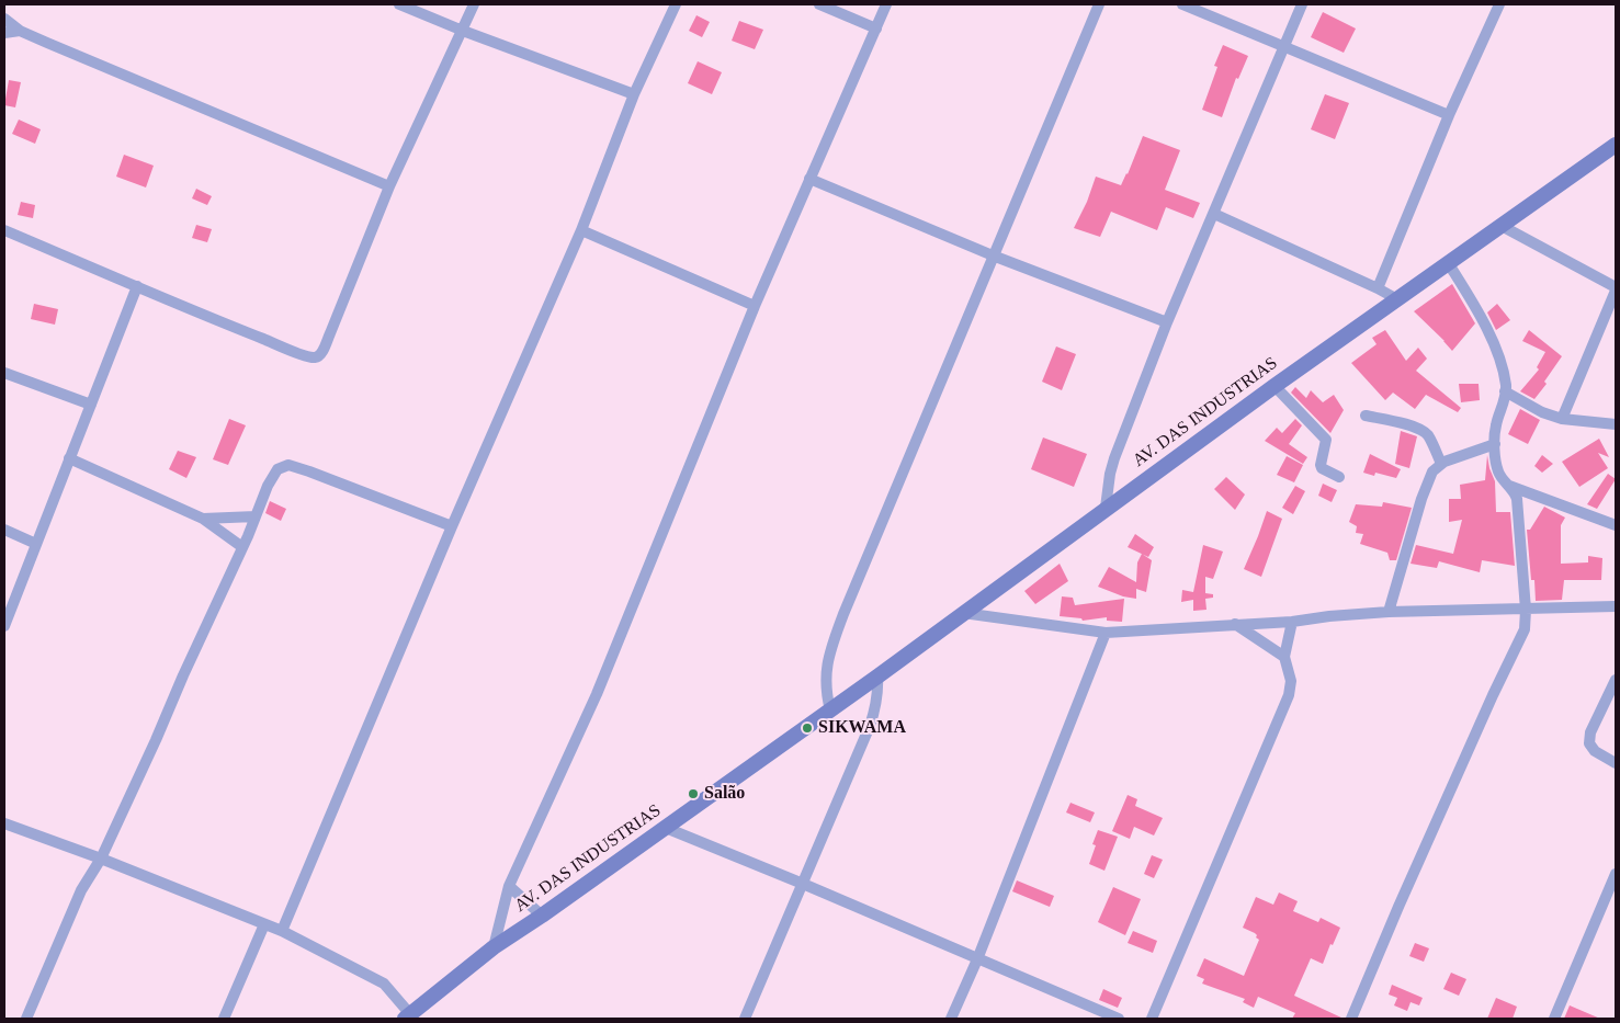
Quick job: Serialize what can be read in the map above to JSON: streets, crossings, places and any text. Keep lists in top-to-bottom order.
{
  "streets": {
    "main road": ["AV. DAS INDUSTRIAS"]
  },
  "places": ["SIKWAMA", "Salão"]
}
